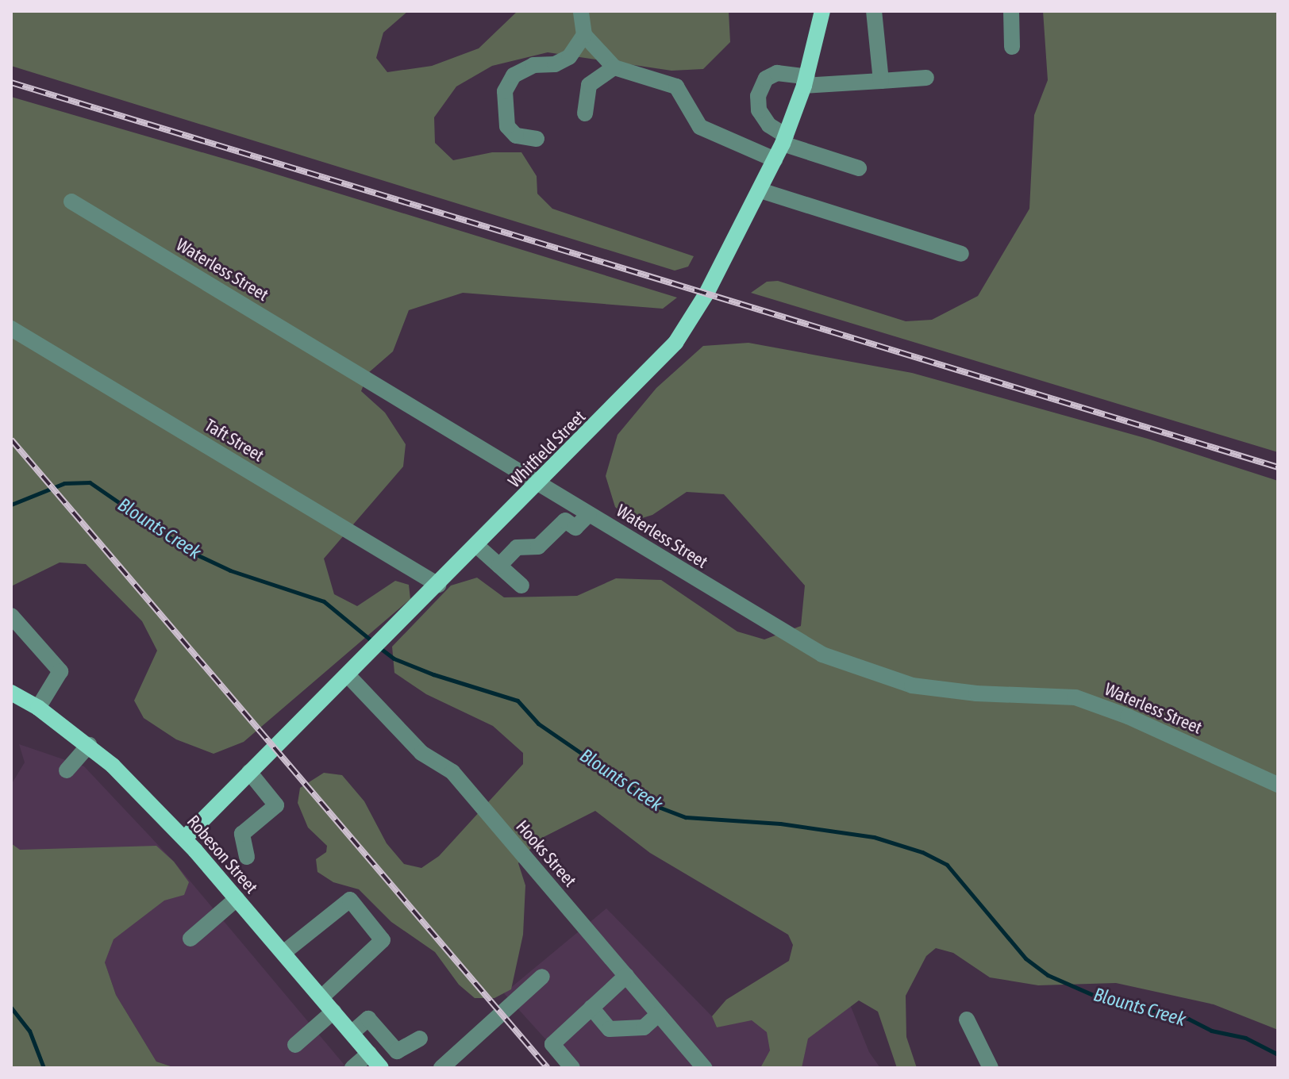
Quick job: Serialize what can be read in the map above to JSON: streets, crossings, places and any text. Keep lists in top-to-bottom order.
{
  "streets": {
    "main road": ["Whitfield Street", "Robeson Street"],
    "street": ["Waterless Street", "Taft Street", "Hooks Street"]
  },
  "crossings": [
    ["Waterless Street", "Whitfield Street"],
    ["Taft Street", "Whitfield Street"],
    ["Whitfield Street", "Hooks Street"],
    ["Whitfield Street", "Robeson Street"]
  ],
  "water": ["Blounts Creek"]
}
